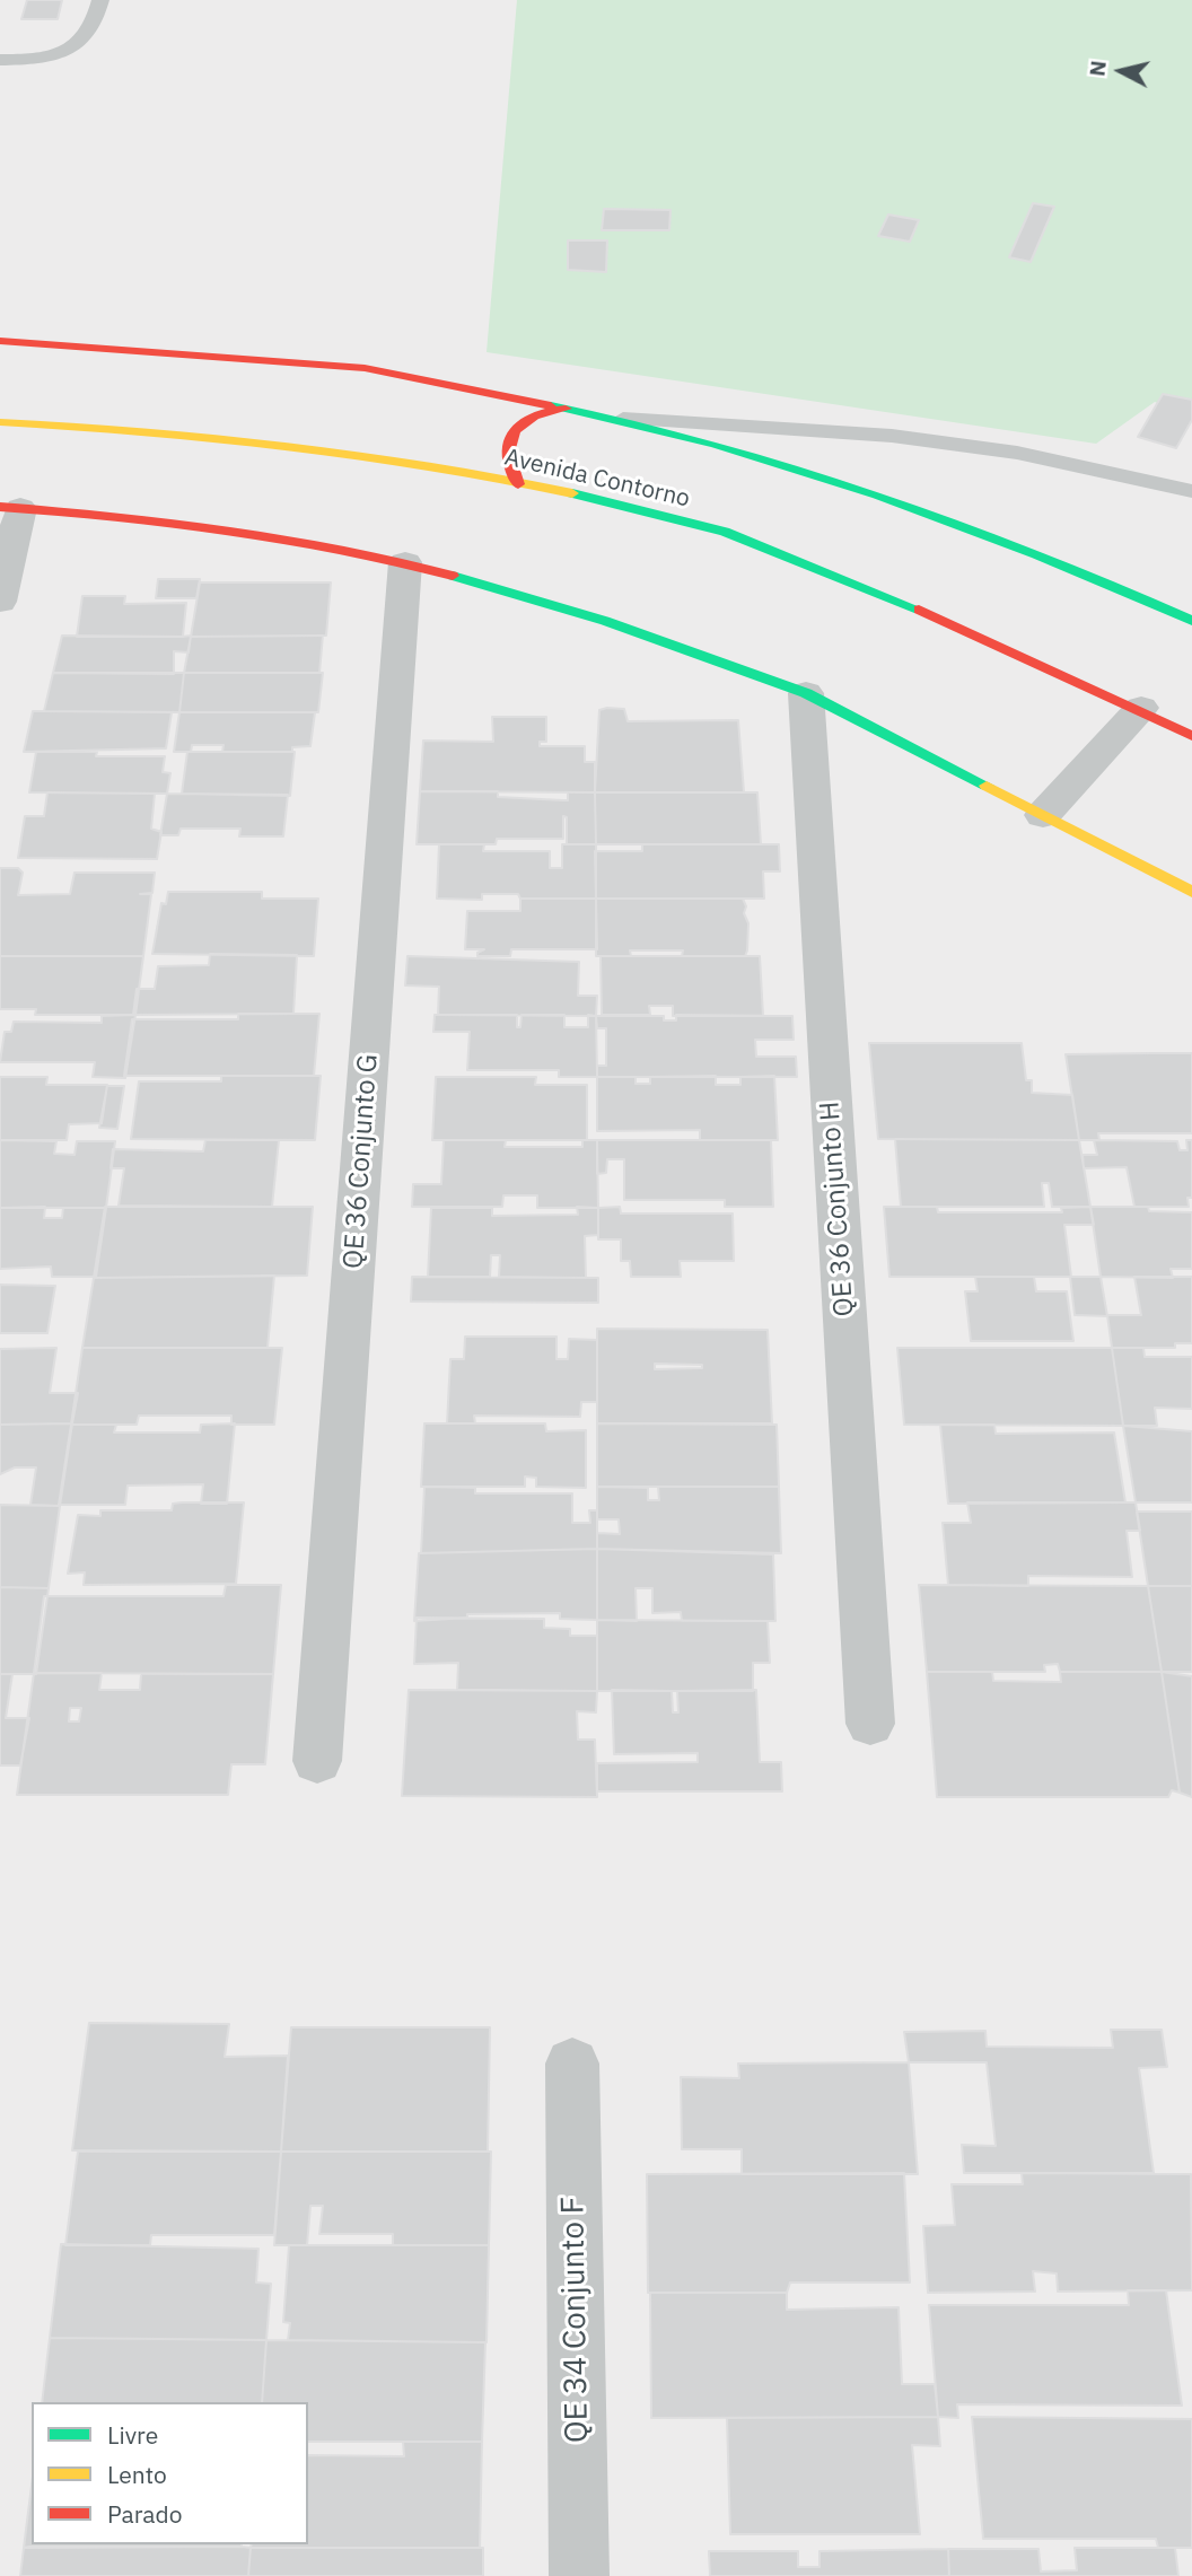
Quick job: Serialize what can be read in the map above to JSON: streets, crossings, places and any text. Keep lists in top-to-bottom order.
{
  "streets": {
    "main road": ["Avenida Contorno"],
    "street": ["QE 36 Conjunto G", "QE 36 Conjunto H", "QE 34 Conjunto F"]
  },
  "legend": ["Livre", "Lento", "Parado"],
  "north": "left"
}
